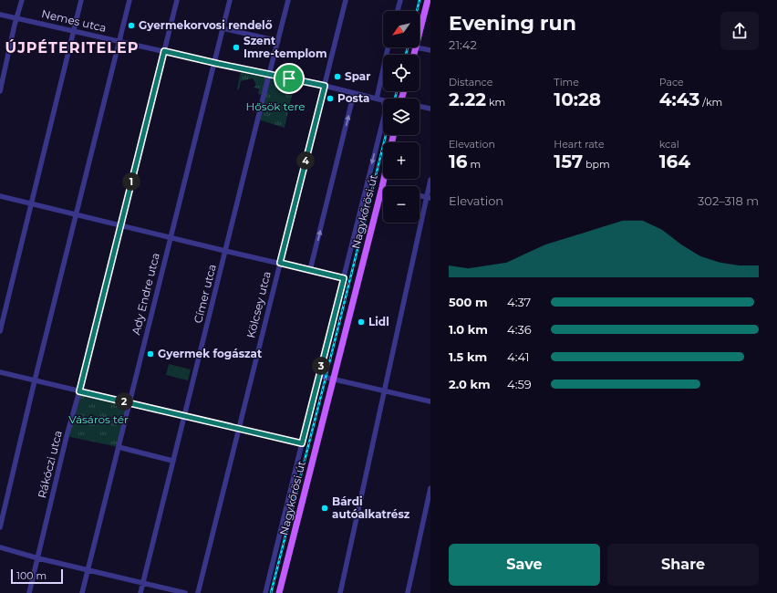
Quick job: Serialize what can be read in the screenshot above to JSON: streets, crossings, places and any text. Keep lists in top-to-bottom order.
{
  "streets": {
    "main road": ["Nagykőrösi út"],
    "street": [
      "Nemes utca",
      "Ady Endre utca",
      "Címer utca",
      "Kölcsey utca",
      "Rákóczi utca"
    ]
  },
  "crossings": [
    ["Nemes utca", "Ady Endre utca"],
    ["Nemes utca", "Címer utca"],
    ["Nemes utca", "Kölcsey utca"],
    ["Nemes utca", "Rákóczi utca"]
  ],
  "districts": ["ÚJPÉTERITELEP"],
  "parks": ["Hősök tere", "Vásáros tér"],
  "places": [
    "Gyermekorvosi rendelő",
    "Szent Imre-templom",
    "Spar",
    "Posta",
    "Lidl",
    "Gyermek fogászat",
    "Bárdi autóalkatrész"
  ],
  "scale_bar": "100 m",
  "north": "bottom left",
  "page": {
    "heading": ["Evening run", "21:42"],
    "map_buttons": ["+", "−"],
    "stats": [
      ["Distance", "2.22 km"],
      ["Time", "10:28"],
      ["Pace", "4:43 /km"],
      ["Elevation", "16 m"],
      ["Heart rate", "157 bpm"],
      ["kcal", "164"]
    ],
    "pins": [
      "4",
      "1",
      "3",
      "2"
    ],
    "chart": ["Elevation", "302–318 m"],
    "list": [
      {
        "name": "500 m",
        "note": "4:37"
      },
      {
        "name": "1.0 km",
        "note": "4:36"
      },
      {
        "name": "1.5 km",
        "note": "4:41"
      },
      {
        "name": "2.0 km",
        "note": "4:59"
      }
    ],
    "buttons": ["Save", "Share"],
    "scale": "100 m"
  }
}
